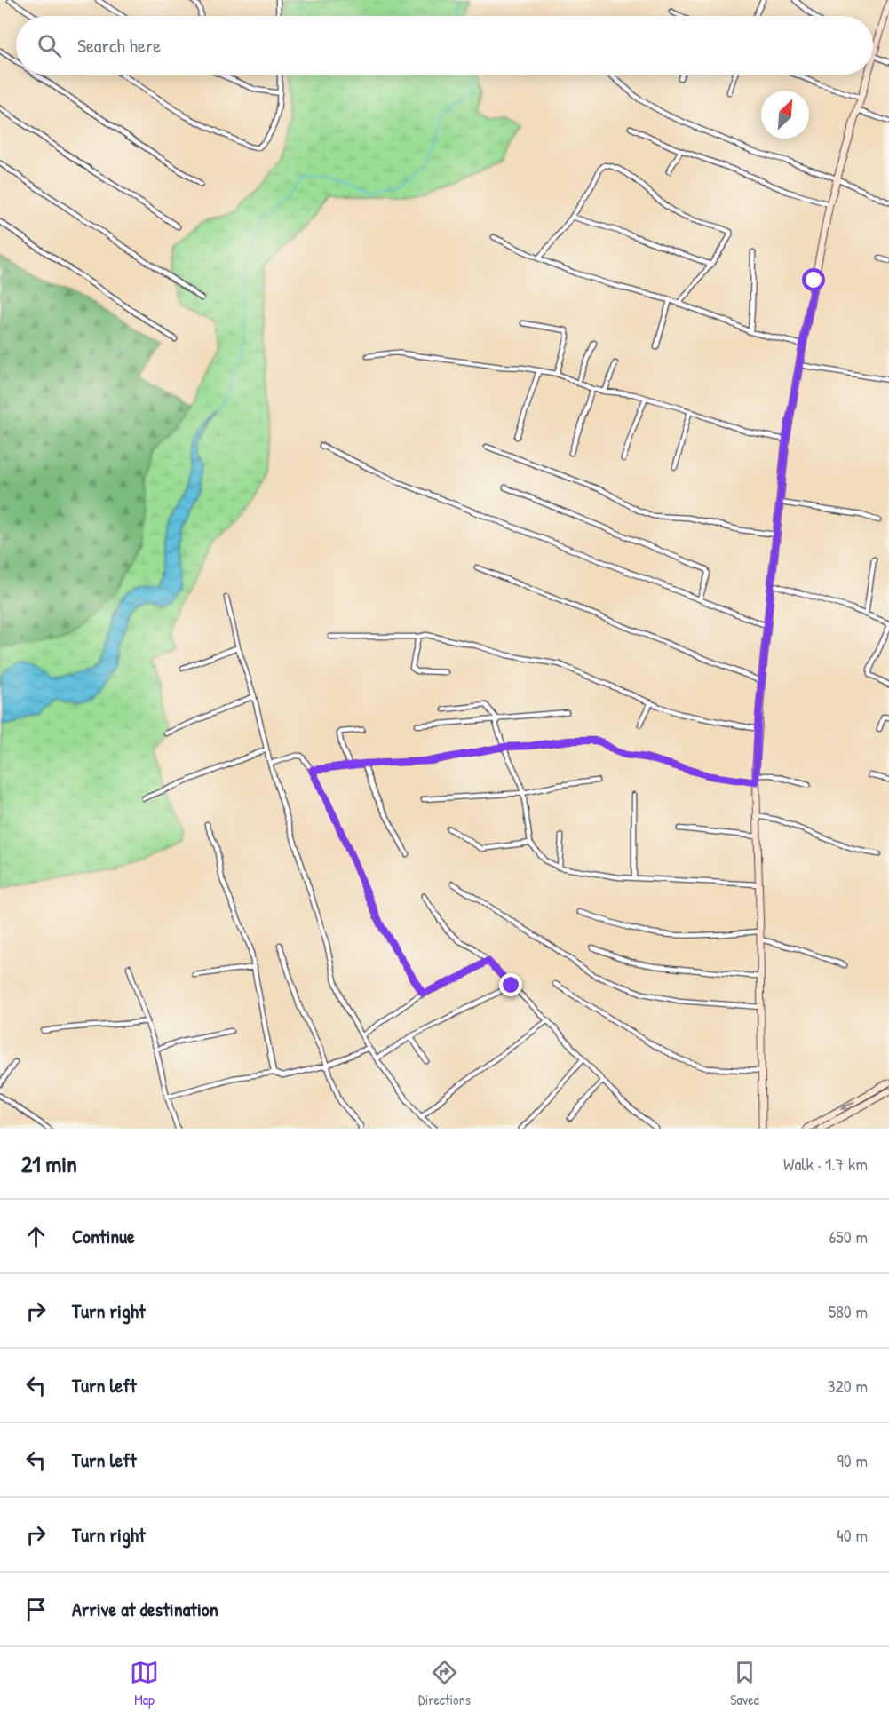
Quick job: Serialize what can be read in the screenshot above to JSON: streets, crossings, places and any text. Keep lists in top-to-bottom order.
{
  "north": "top right",
  "page": {
    "search": "Search here",
    "heading": ["21 min", "Walk · 1.7 km"],
    "list": [
      ["Continue", "650 m"],
      ["Turn right", "580 m"],
      ["Turn left", "320 m"],
      ["Turn left", "90 m"],
      ["Turn right", "40 m"],
      "Arrive at destination"
    ],
    "nav": ["Map", "Directions", "Saved"]
  }
}
